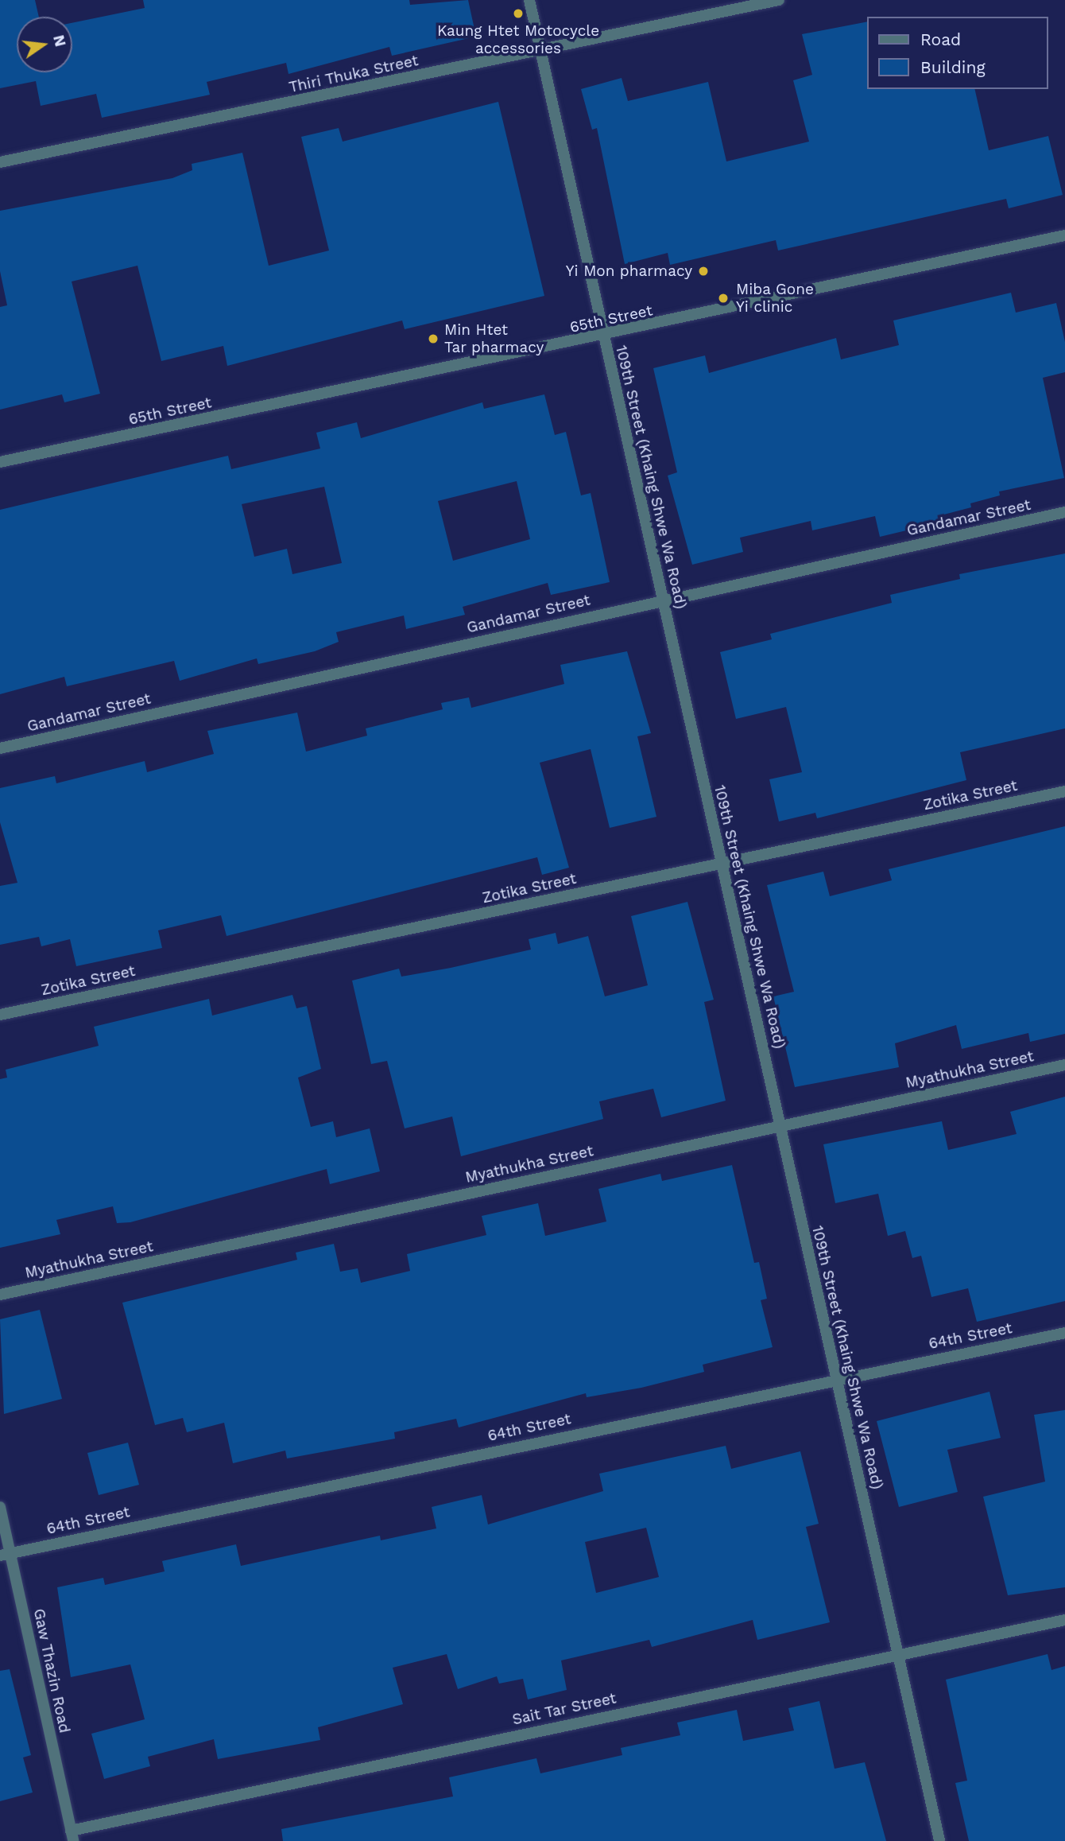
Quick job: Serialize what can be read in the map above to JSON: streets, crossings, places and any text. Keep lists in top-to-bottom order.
{
  "streets": {
    "street": [
      "Thiri Thuka Street",
      "65th Street",
      "109th Street (Khaing Shwe Wa Road)",
      "Gandamar Street",
      "Zotika Street",
      "Myathukha Street",
      "64th Street",
      "Gaw Thazin Road",
      "Sait Tar Street"
    ]
  },
  "crossings": [
    ["Thiri Thuka Street", "109th Street (Khaing Shwe Wa Road)"],
    ["65th Street", "109th Street (Khaing Shwe Wa Road)"],
    ["109th Street (Khaing Shwe Wa Road)", "Gandamar Street"],
    ["109th Street (Khaing Shwe Wa Road)", "Zotika Street"],
    ["109th Street (Khaing Shwe Wa Road)", "Myathukha Street"],
    ["109th Street (Khaing Shwe Wa Road)", "64th Street"],
    ["109th Street (Khaing Shwe Wa Road)", "Sait Tar Street"],
    ["64th Street", "Gaw Thazin Road"],
    ["Gaw Thazin Road", "Sait Tar Street"]
  ],
  "places": [
    "Kaung Htet Motocycle accessories",
    "Yi Mon pharmacy",
    "Miba Gone Yi clinic",
    "Min Htet Tar pharmacy"
  ],
  "legend": ["Road", "Building"],
  "north": "right"
}
